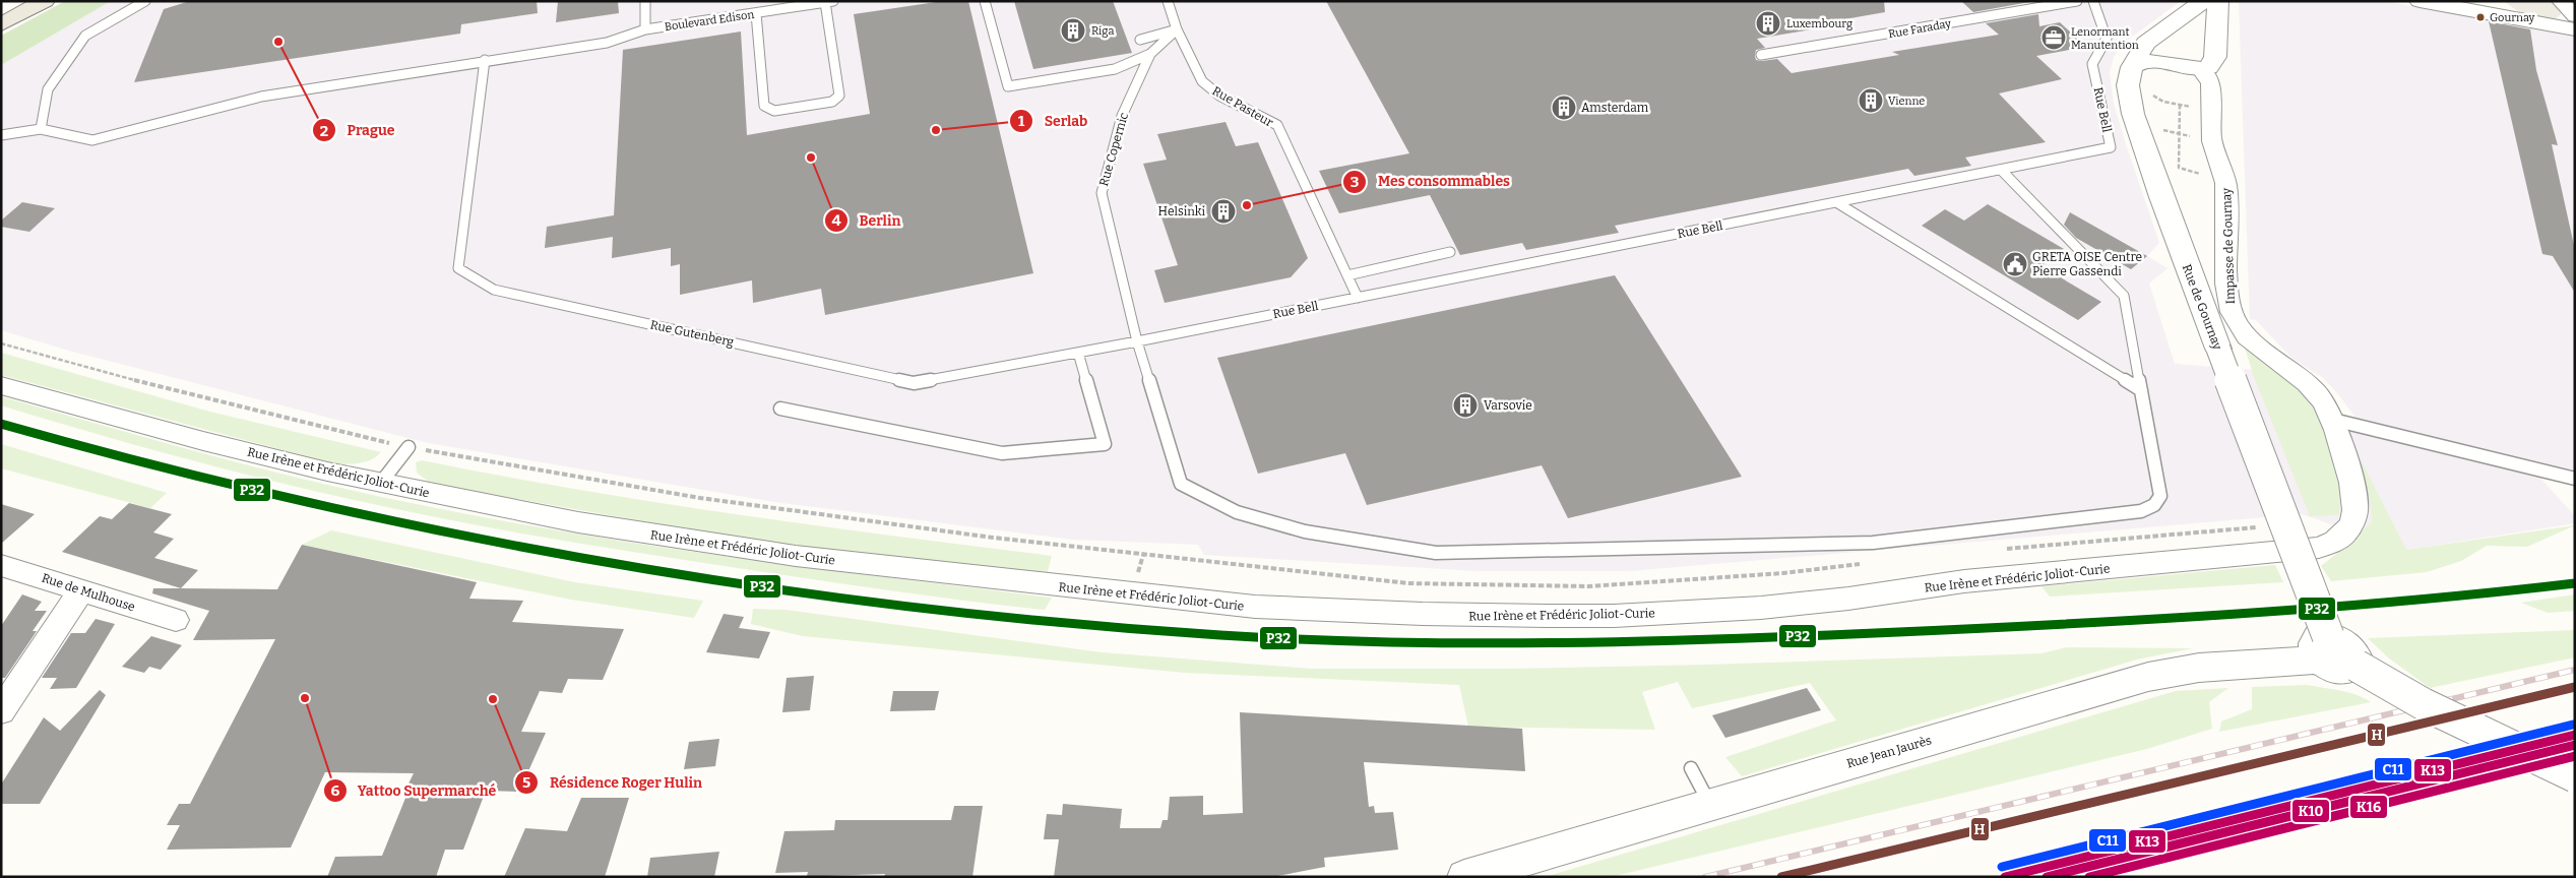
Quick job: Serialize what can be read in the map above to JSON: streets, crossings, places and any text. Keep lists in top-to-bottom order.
{
  "streets": {
    "street": [
      "Impasse de Gournay",
      "Rue de Gournay",
      "Rue Irène et Frédéric Joliot-Curie",
      "Rue de Mulhouse",
      "Rue Jean Jaurès"
    ],
    "lane": [
      "Boulevard Edison",
      "Rue Faraday",
      "Rue Pasteur",
      "Rue Bell",
      "Rue Copernic",
      "Rue Gutenberg"
    ]
  },
  "crossings": [
    ["Boulevard Edison", "Rue Gutenberg"],
    ["Rue Pasteur", "Rue Bell"],
    ["Rue Pasteur", "Rue Copernic"],
    ["Rue Bell", "Rue Copernic"],
    ["Rue Bell", "Rue Gutenberg"],
    ["Rue Copernic", "Rue Gutenberg"],
    ["Impasse de Gournay", "Rue Irène et Frédéric Joliot-Curie"],
    ["Rue de Gournay", "Rue Jean Jaurès"]
  ],
  "places": {
    "other": [
      "Gournay",
      "Prague",
      "Serlab",
      "Berlin",
      "Mes consommables",
      "Yattoo Supermarché",
      "Résidence Roger Hulin"
    ],
    "building": [
      "Luxembourg",
      "Riga",
      "Vienne",
      "Amsterdam",
      "Helsinki",
      "Varsovie"
    ],
    "office": ["Lenormant Manutention"],
    "public building": ["GRETA OISE Centre Pierre Gassendi"]
  },
  "lines": [
    "transit line P32",
    "transit line H",
    "transit line C11",
    "transit line K13",
    "transit line K10",
    "transit line K16"
  ]
}
